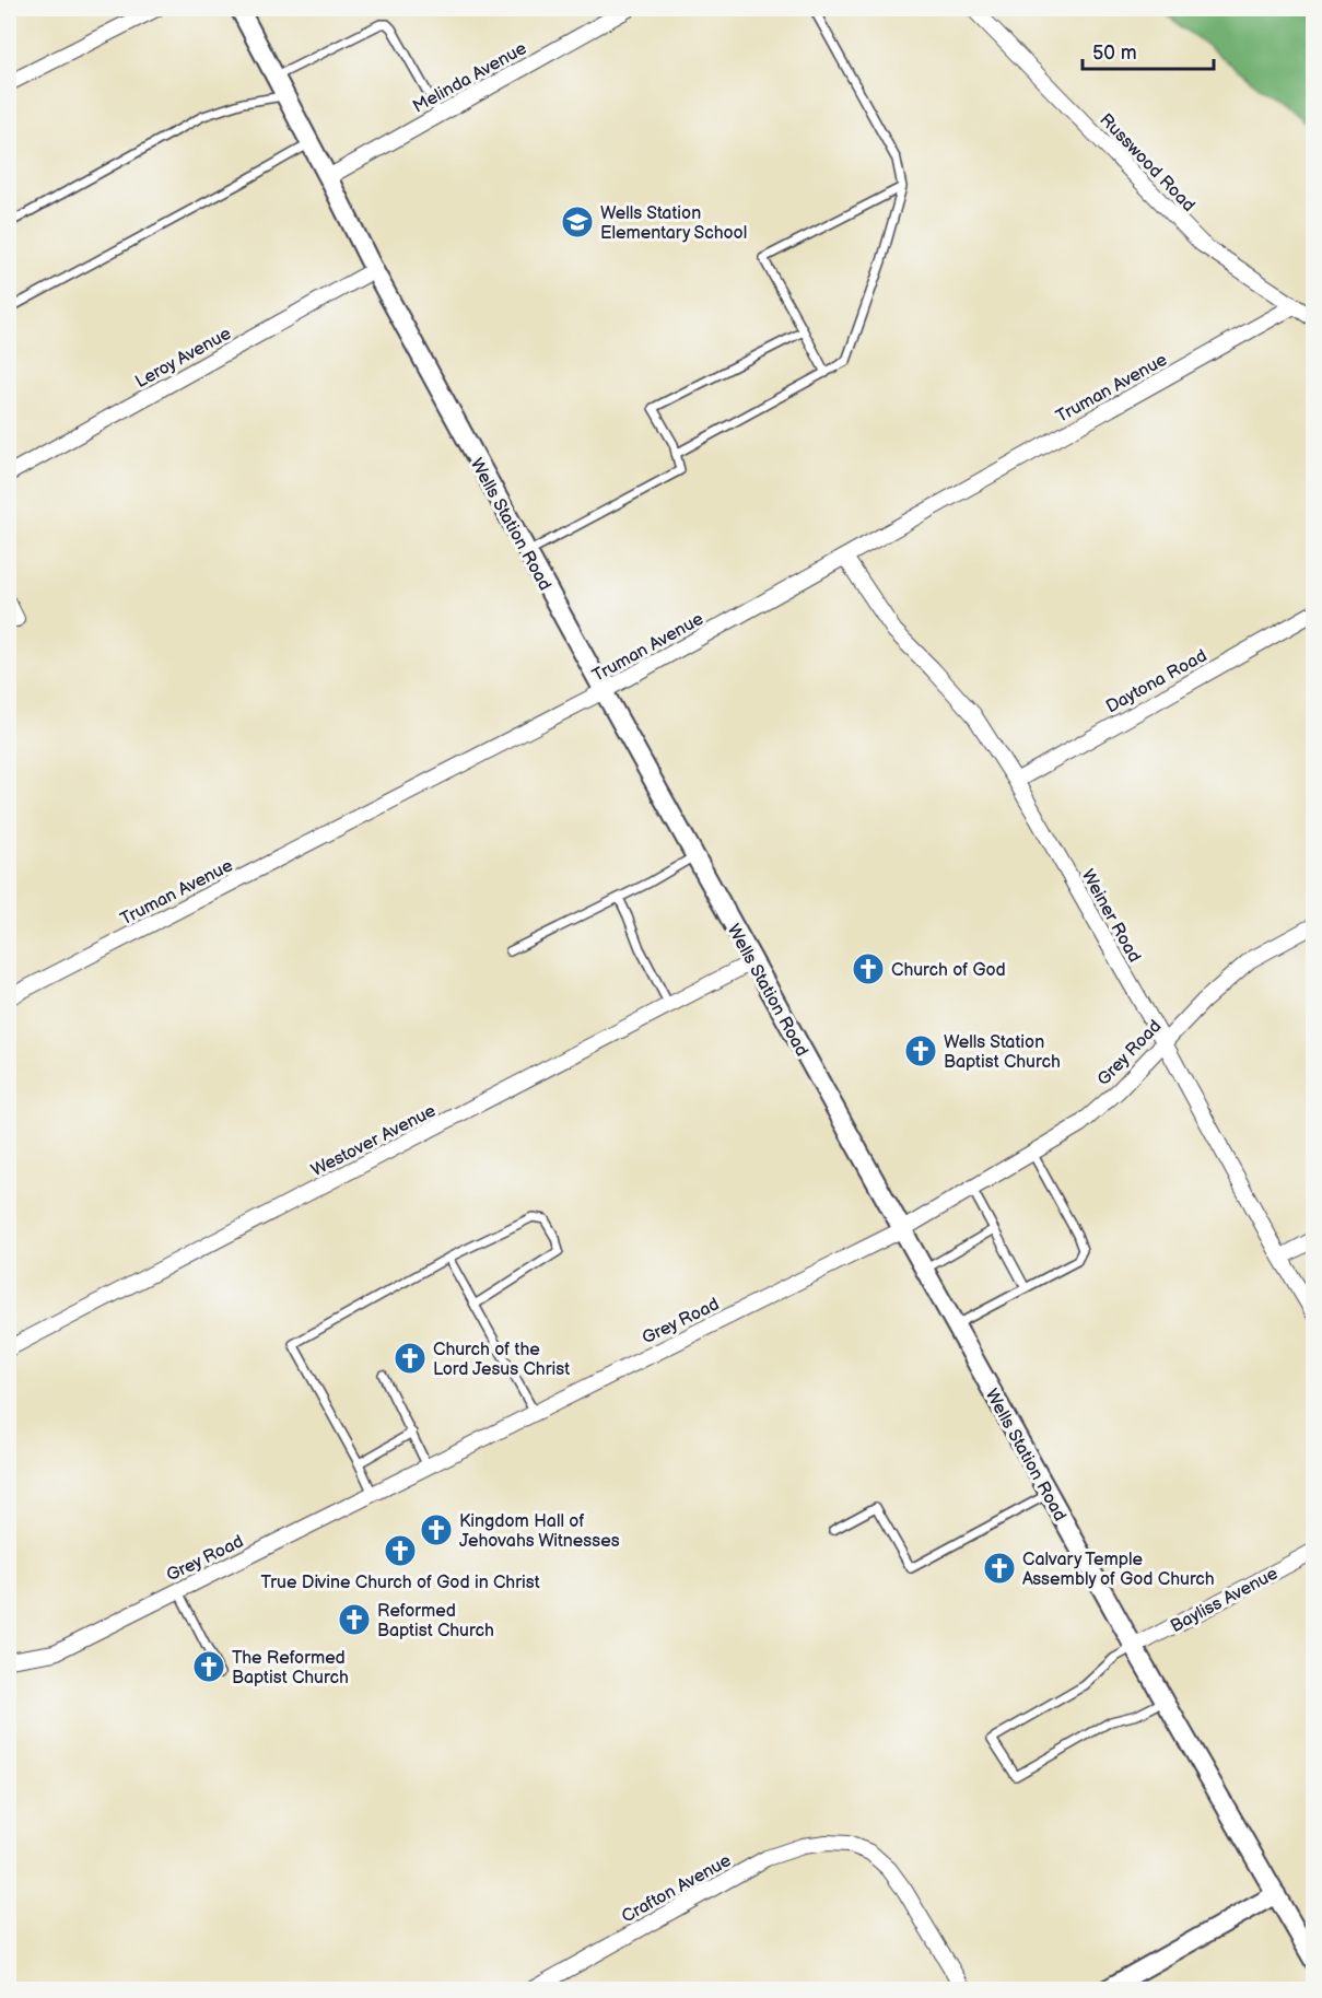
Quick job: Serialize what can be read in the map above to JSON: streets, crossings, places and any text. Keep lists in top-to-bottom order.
{
  "streets": {
    "street": [
      "Melinda Avenue",
      "Russwood Road",
      "Leroy Avenue",
      "Truman Avenue",
      "Wells Station Road",
      "Daytona Road",
      "Weiner Road",
      "Grey Road",
      "Westover Avenue",
      "Bayliss Avenue",
      "Crafton Avenue"
    ]
  },
  "crossings": [
    ["Melinda Avenue", "Wells Station Road"],
    ["Russwood Road", "Truman Avenue"],
    ["Leroy Avenue", "Wells Station Road"],
    ["Truman Avenue", "Wells Station Road"],
    ["Truman Avenue", "Weiner Road"],
    ["Wells Station Road", "Grey Road"],
    ["Wells Station Road", "Westover Avenue"],
    ["Wells Station Road", "Bayliss Avenue"],
    ["Daytona Road", "Weiner Road"],
    ["Weiner Road", "Grey Road"]
  ],
  "places": {
    "school or university": ["Wells Station Elementary School"],
    "church": [
      "Church of God",
      "Wells Station Baptist Church",
      "Church of the Lord Jesus Christ",
      "Kingdom Hall of Jehovahs Witnesses",
      "True Divine Church of God in Christ",
      "Calvary Temple Assembly of God Church",
      "Reformed Baptist Church",
      "The Reformed Baptist Church"
    ]
  },
  "scale_bar": "50 m"
}
